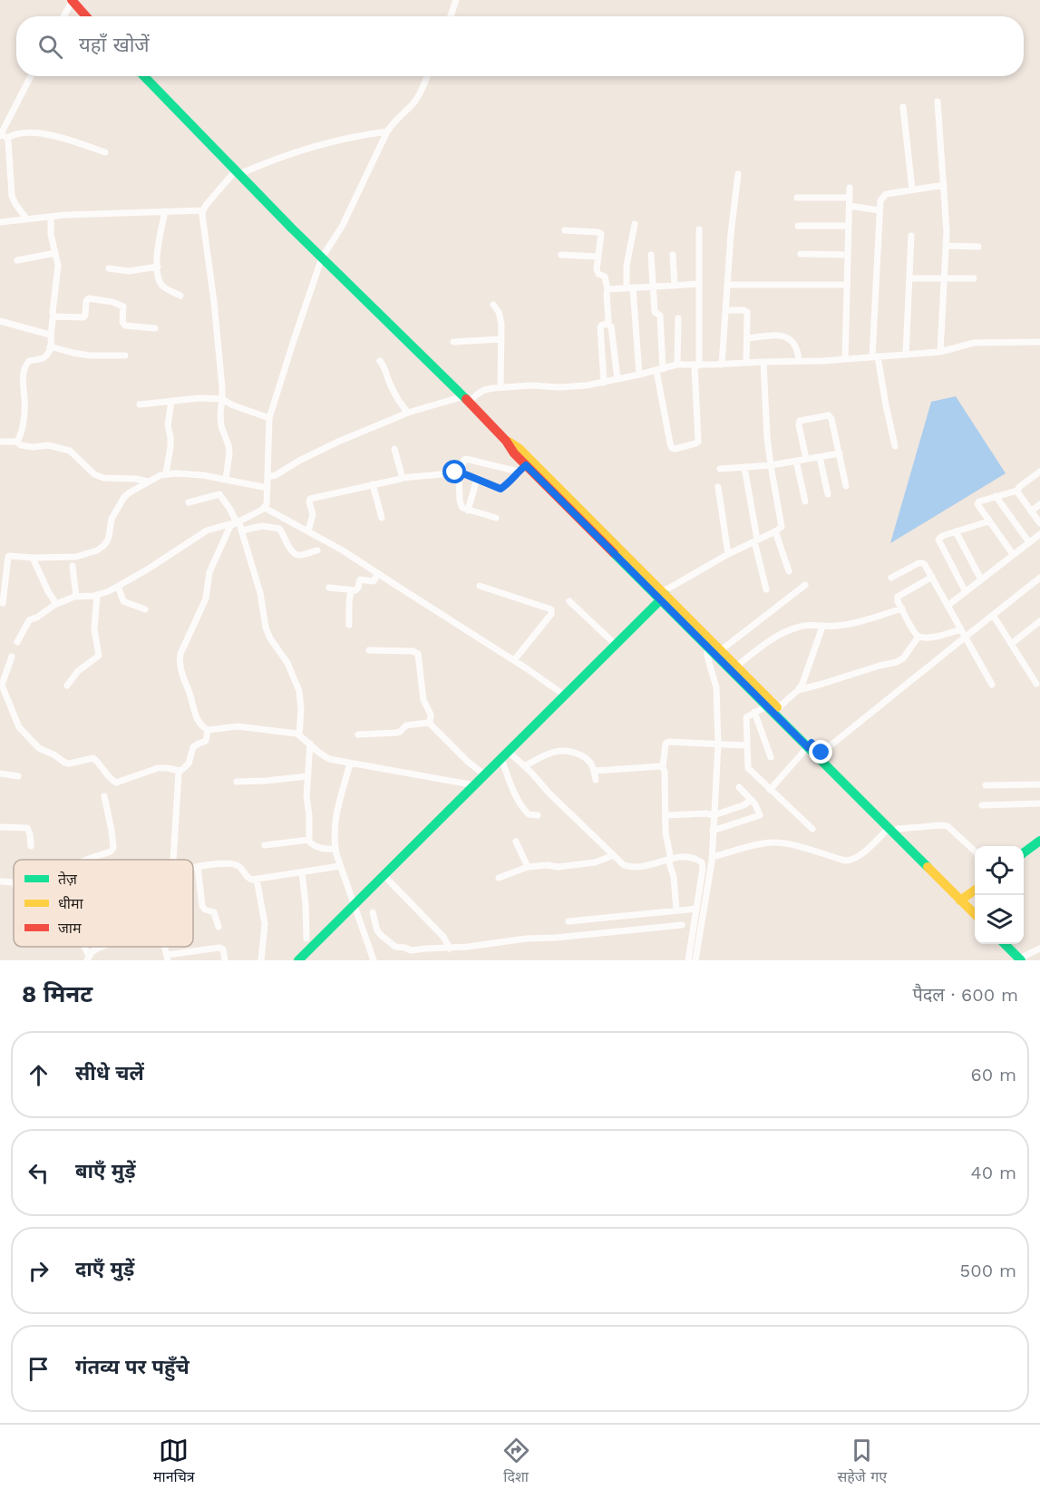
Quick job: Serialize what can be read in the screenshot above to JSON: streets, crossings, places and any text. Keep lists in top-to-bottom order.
{
  "legend": ["तेज़", "धीमा", "जाम"],
  "page": {
    "search": "यहाँ खोजें",
    "heading": ["8 मिनट", "पैदल · 600 m"],
    "list": [
      ["सीधे चलें", "60 m"],
      ["बाएँ मुड़ें", "40 m"],
      ["दाएँ मुड़ें", "500 m"],
      "गंतव्य पर पहुँचे"
    ],
    "nav": ["मानचित्र", "दिशा", "सहेजे गए"]
  }
}
